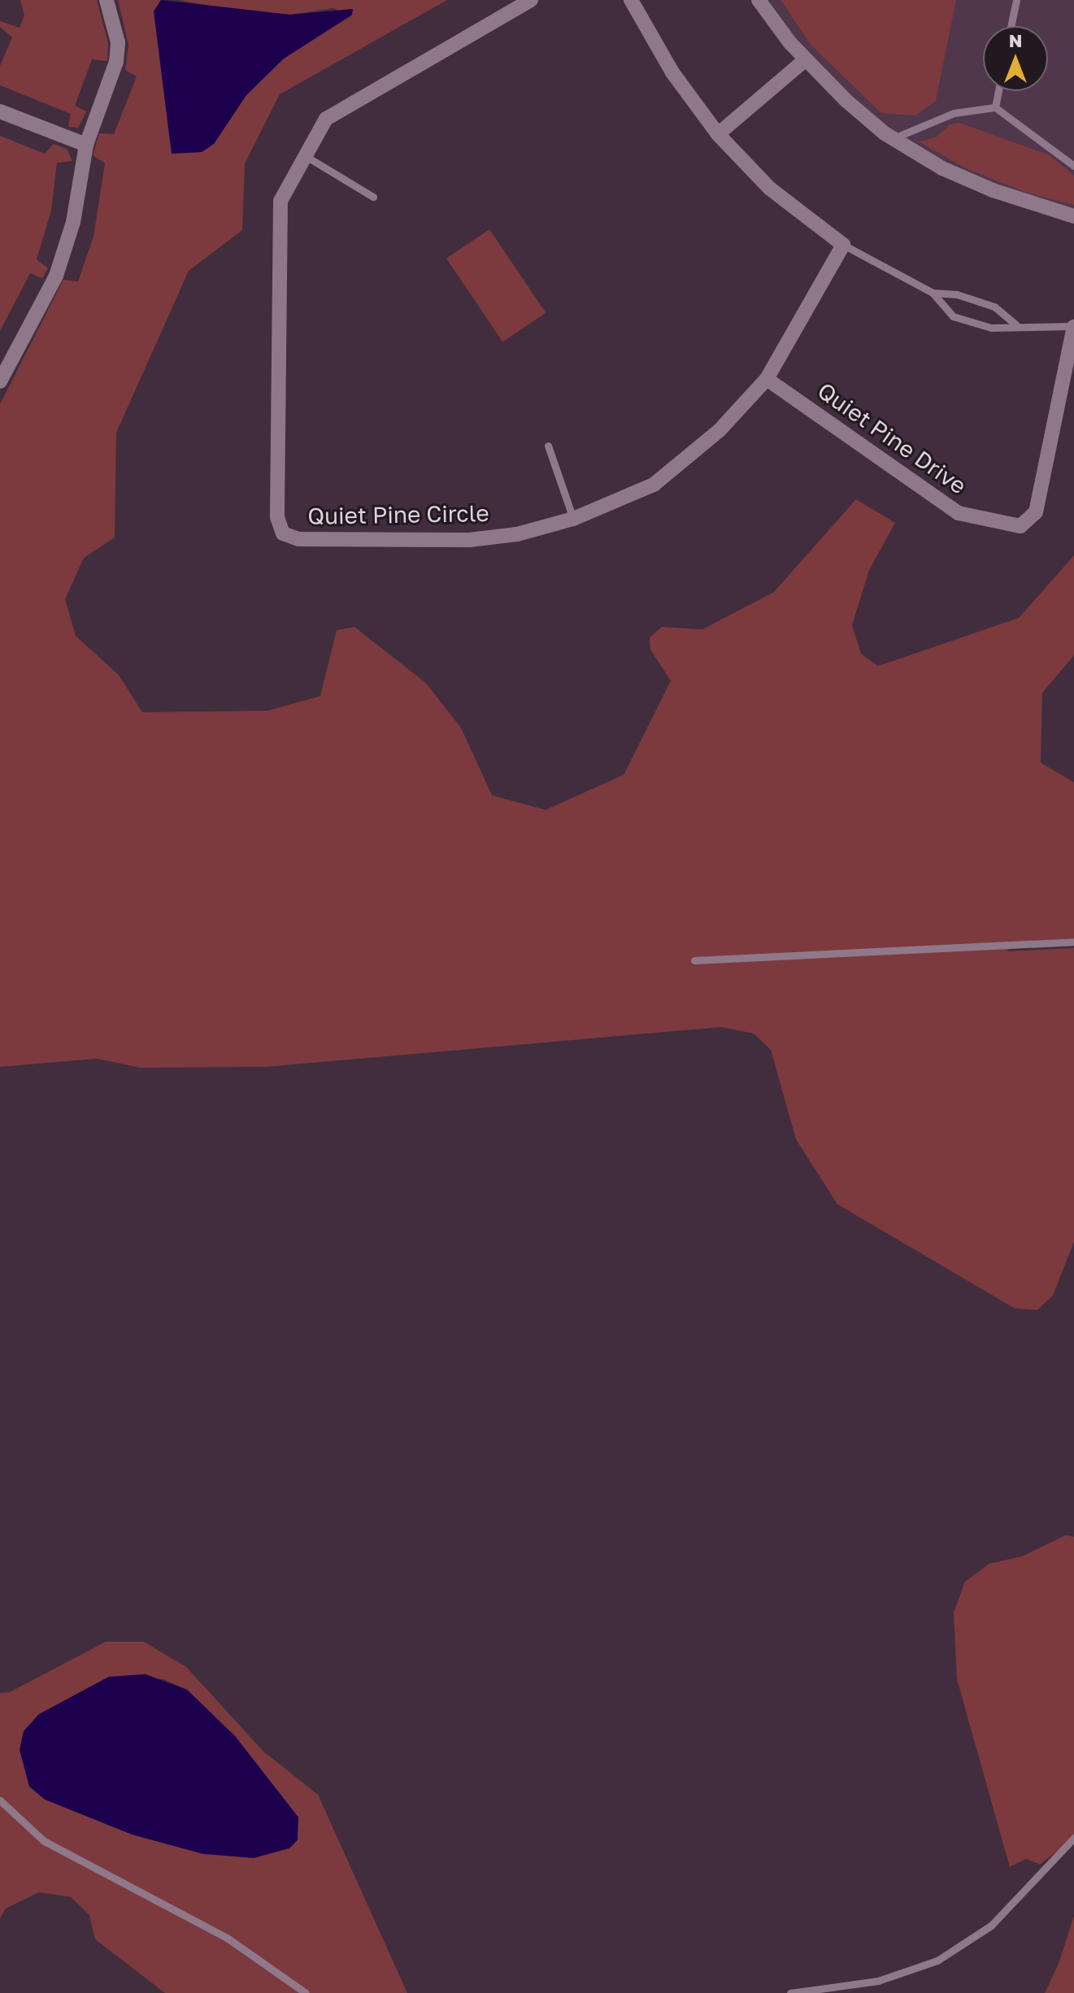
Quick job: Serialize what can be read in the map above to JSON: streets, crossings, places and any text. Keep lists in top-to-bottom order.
{
  "streets": {
    "street": ["Quiet Pine Drive", "Quiet Pine Circle"]
  },
  "crossings": [
    ["Quiet Pine Drive", "Quiet Pine Circle"]
  ],
  "north": "top"
}
